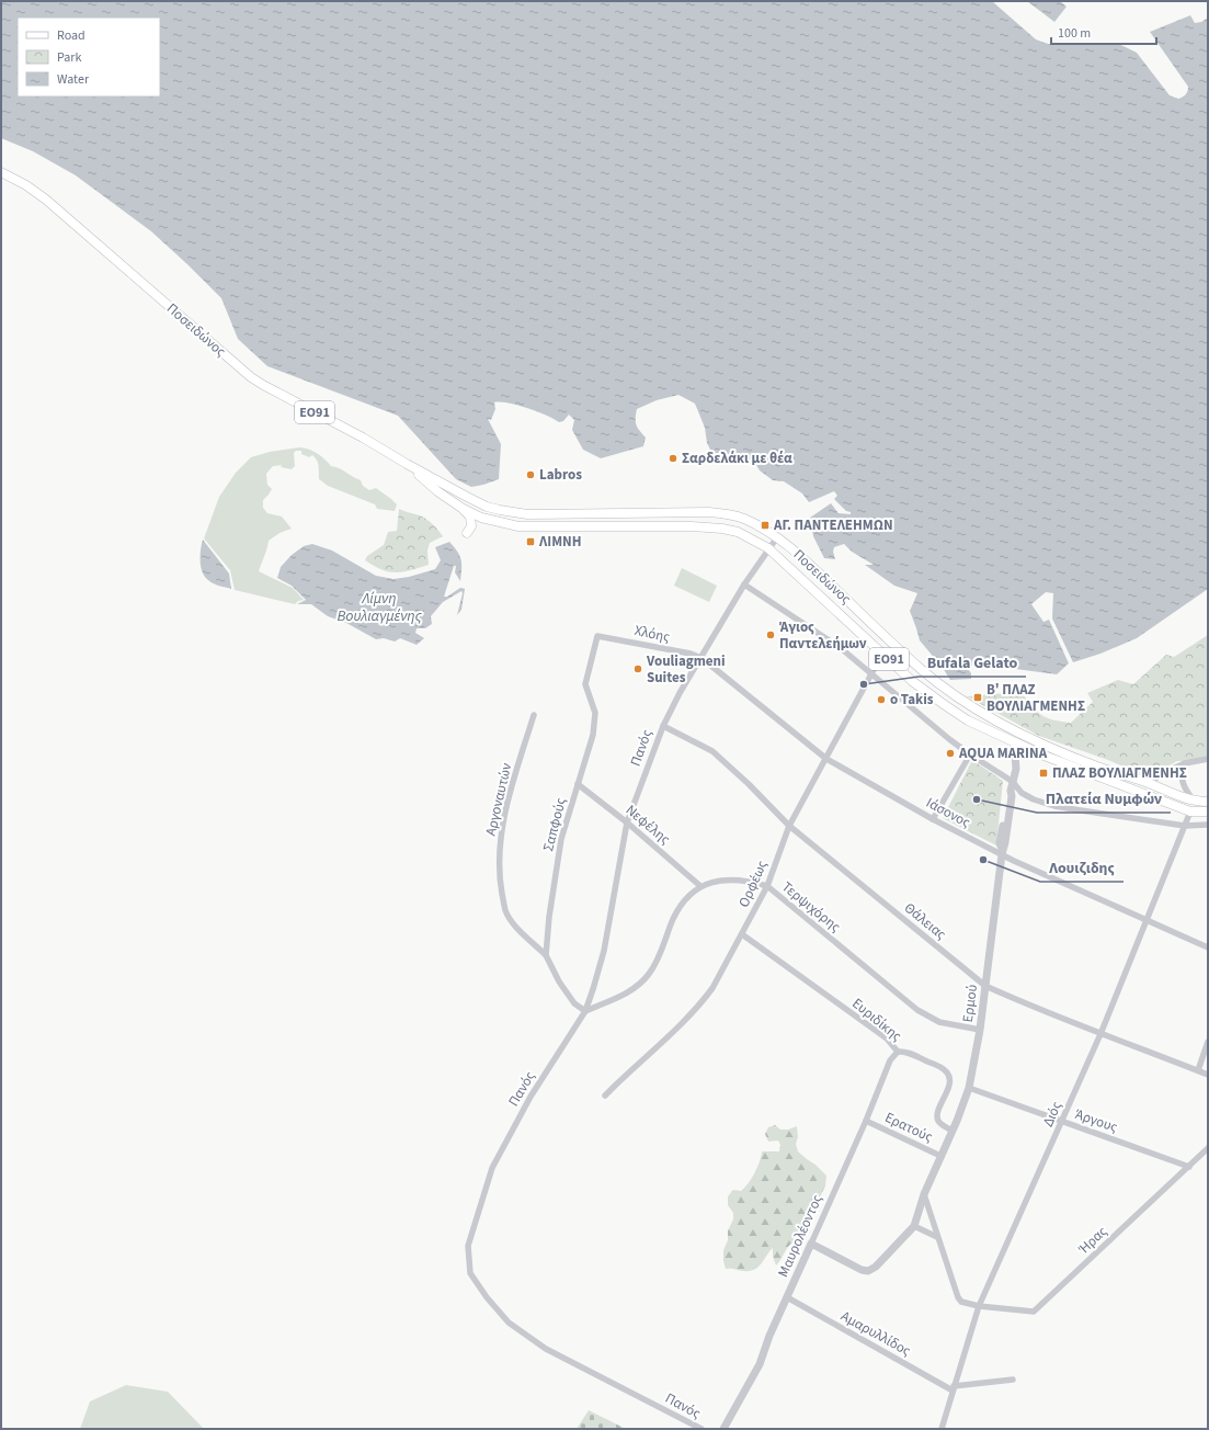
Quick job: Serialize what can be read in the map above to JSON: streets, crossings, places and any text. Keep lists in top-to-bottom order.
{
  "streets": {
    "main road": ["Ποσειδώνος", "ΕΟ91"],
    "street": [
      "Χλόης",
      "Πανός",
      "Αργοναυτών",
      "Ιάσονος",
      "Σαπφούς",
      "Νεφέλης",
      "Ορφέως",
      "Τερψιχόρης",
      "Θάλειας",
      "Ερμού",
      "Ευριδίκης",
      "Διός",
      "Άργους",
      "Ερατούς",
      "Μαυρολέοντος",
      "Ήρας",
      "Αμαρυλλίδος"
    ]
  },
  "crossings": [
    ["Ποσειδώνος", "Ορφέως"],
    ["Ποσειδώνος", "Ερμού"],
    ["Ποσειδώνος", "Διός"],
    ["Χλόης", "Πανός"],
    ["Χλόης", "Ιάσονος"],
    ["Χλόης", "Σαπφούς"],
    ["Πανός", "Ιάσονος"],
    ["Πανός", "Σαπφούς"],
    ["Πανός", "Νεφέλης"],
    ["Πανός", "Τερψιχόρης"],
    ["Πανός", "Θάλειας"],
    ["Αργοναυτών", "Σαπφούς"],
    ["Ιάσονος", "Ορφέως"],
    ["Ιάσονος", "Ερμού"],
    ["Ιάσονος", "Διός"],
    ["Σαπφούς", "Νεφέλης"],
    ["Σαπφούς", "Τερψιχόρης"],
    ["Νεφέλης", "Τερψιχόρης"],
    ["Ορφέως", "Τερψιχόρης"],
    ["Ορφέως", "Θάλειας"],
    ["Ορφέως", "Ευριδίκης"],
    ["Τερψιχόρης", "Ερμού"],
    ["Θάλειας", "Ερμού"],
    ["Θάλειας", "Διός"],
    ["Ερμού", "Ευριδίκης"],
    ["Ερμού", "Άργους"],
    ["Ερμού", "Ερατούς"],
    ["Ερμού", "Ήρας"],
    ["Ευριδίκης", "Μαυρολέοντος"],
    ["Διός", "Άργους"],
    ["Διός", "Ήρας"],
    ["Διός", "Αμαρυλλίδος"],
    ["Άργους", "Ήρας"],
    ["Ερατούς", "Μαυρολέοντος"],
    ["Μαυρολέοντος", "Αμαρυλλίδος"]
  ],
  "water": ["Λίμνη Βουλιαγμένης"],
  "places": {
    "other": [
      "Σαρδελάκι με θέα",
      "Labros",
      "Άγιος Παντελεήμων",
      "Vouliagmeni Suites",
      "Bufala Gelato",
      "o Takis",
      "AQUA MARINA",
      "Πλατεία Νυμφών",
      "Λουιζιδης"
    ],
    "transit": [
      "ΑΓ. ΠΑΝΤΕΛΕΗΜΩΝ",
      "ΛΙΜΝΗ",
      "Β' ΠΛΑΖ ΒΟΥΛΙΑΓΜΕΝΗΣ",
      "ΠΛΑΖ ΒΟΥΛΙΑΓΜΕΝΗΣ"
    ]
  },
  "legend": ["Road", "Park", "Water"],
  "scale_bar": "100 m"
}
